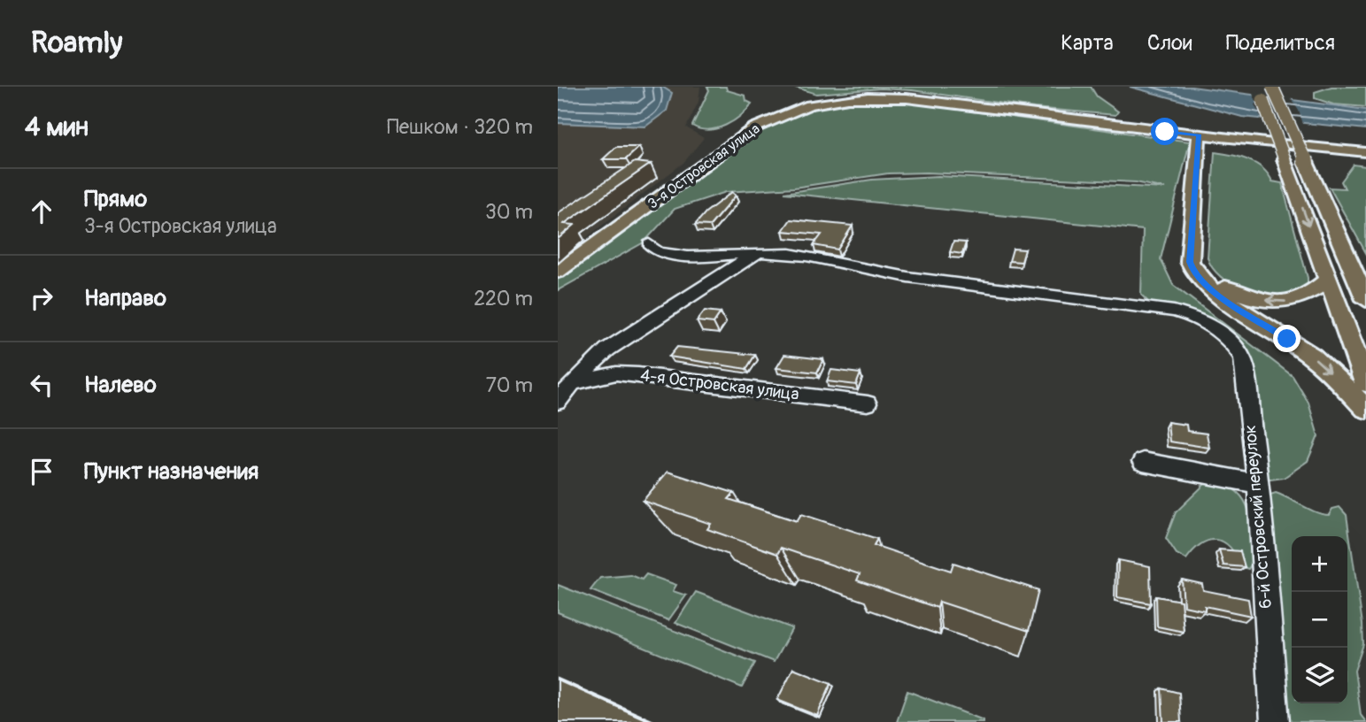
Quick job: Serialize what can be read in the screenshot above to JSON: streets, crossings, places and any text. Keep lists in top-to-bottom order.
{
  "streets": {
    "main road": ["3-я Островская улица"],
    "street": ["4-я Островская улица", "6-й Островский переулок"]
  },
  "page": {
    "header": "Roamly",
    "nav": ["Карта", "Слои", "Поделиться"],
    "heading": ["4 мин", "Пешком · 320 m"],
    "list": [
      ["Прямо", "3-я Островская улица", "30 m"],
      ["Направо", "220 m"],
      ["Налево", "70 m"],
      "Пункт назначения"
    ],
    "map_buttons": ["+", "−"]
  }
}
